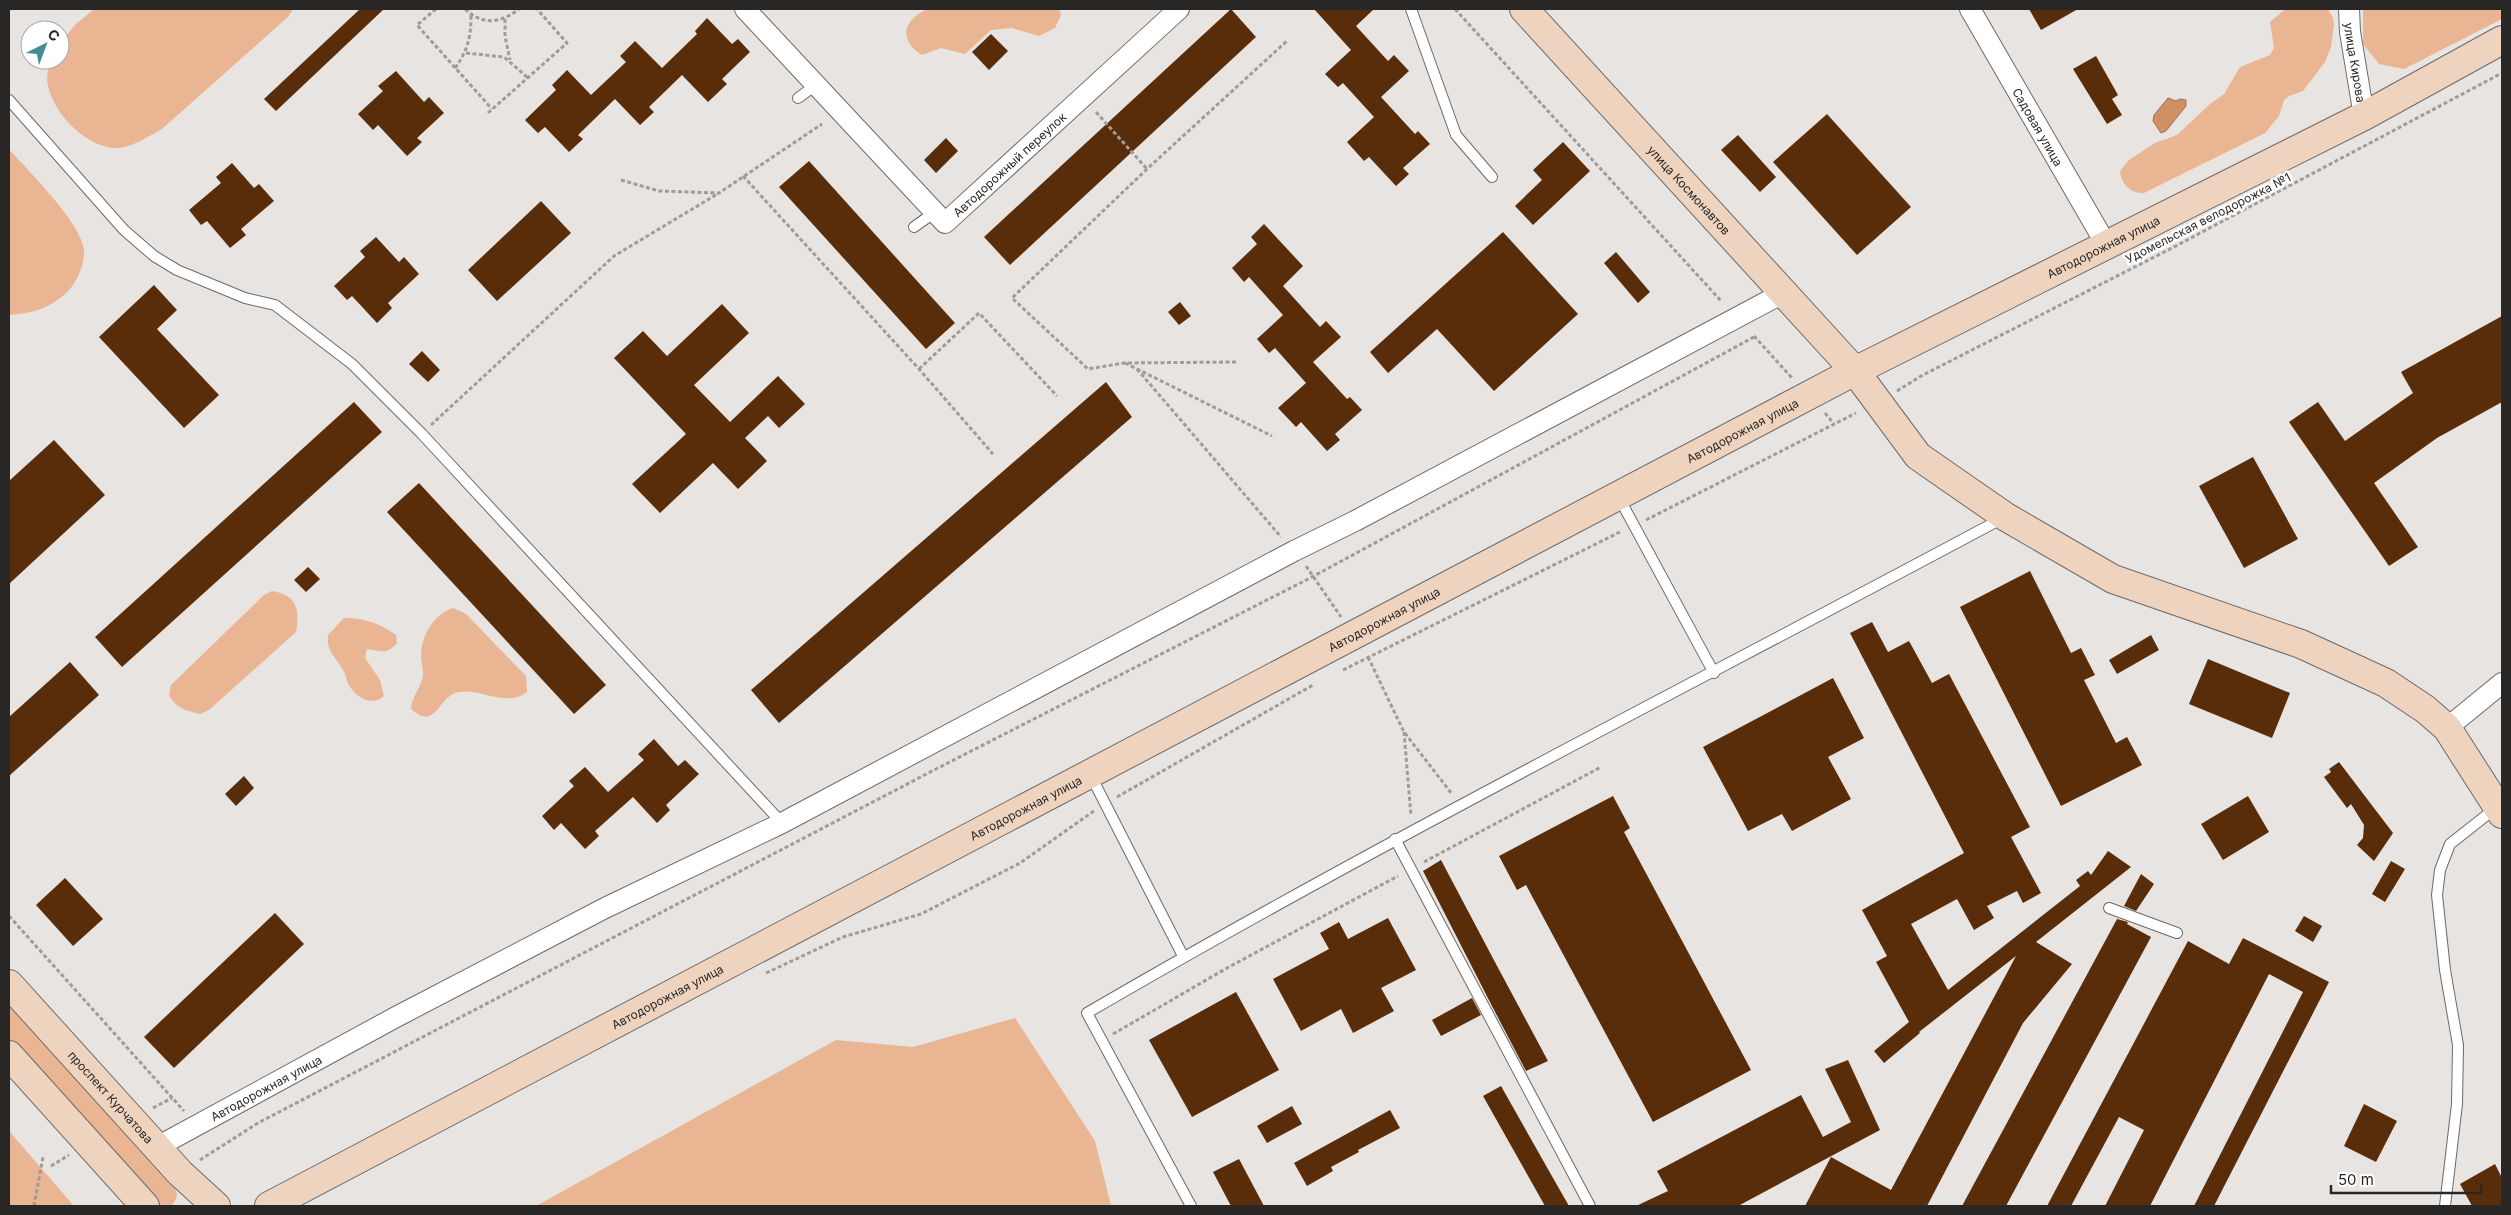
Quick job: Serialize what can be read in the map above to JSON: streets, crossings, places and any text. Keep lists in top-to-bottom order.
{
  "streets": {
    "main road": ["улица Космонавтов", "Автодорожная улица", "проспект Курчатова"],
    "street": ["улица Кирова", "Садовая улица", "Автодорожный переулок"],
    "path": ["Удомельская велодорожка №1"]
  },
  "crossings": [
    ["улица Кирова", "Автодорожная улица"],
    ["Садовая улица", "Автодорожная улица"],
    ["улица Космонавтов", "Автодорожная улица"],
    ["Автодорожная улица", "проспект Курчатова"]
  ],
  "scale_bar": "50 m",
  "north": "top right"
}
